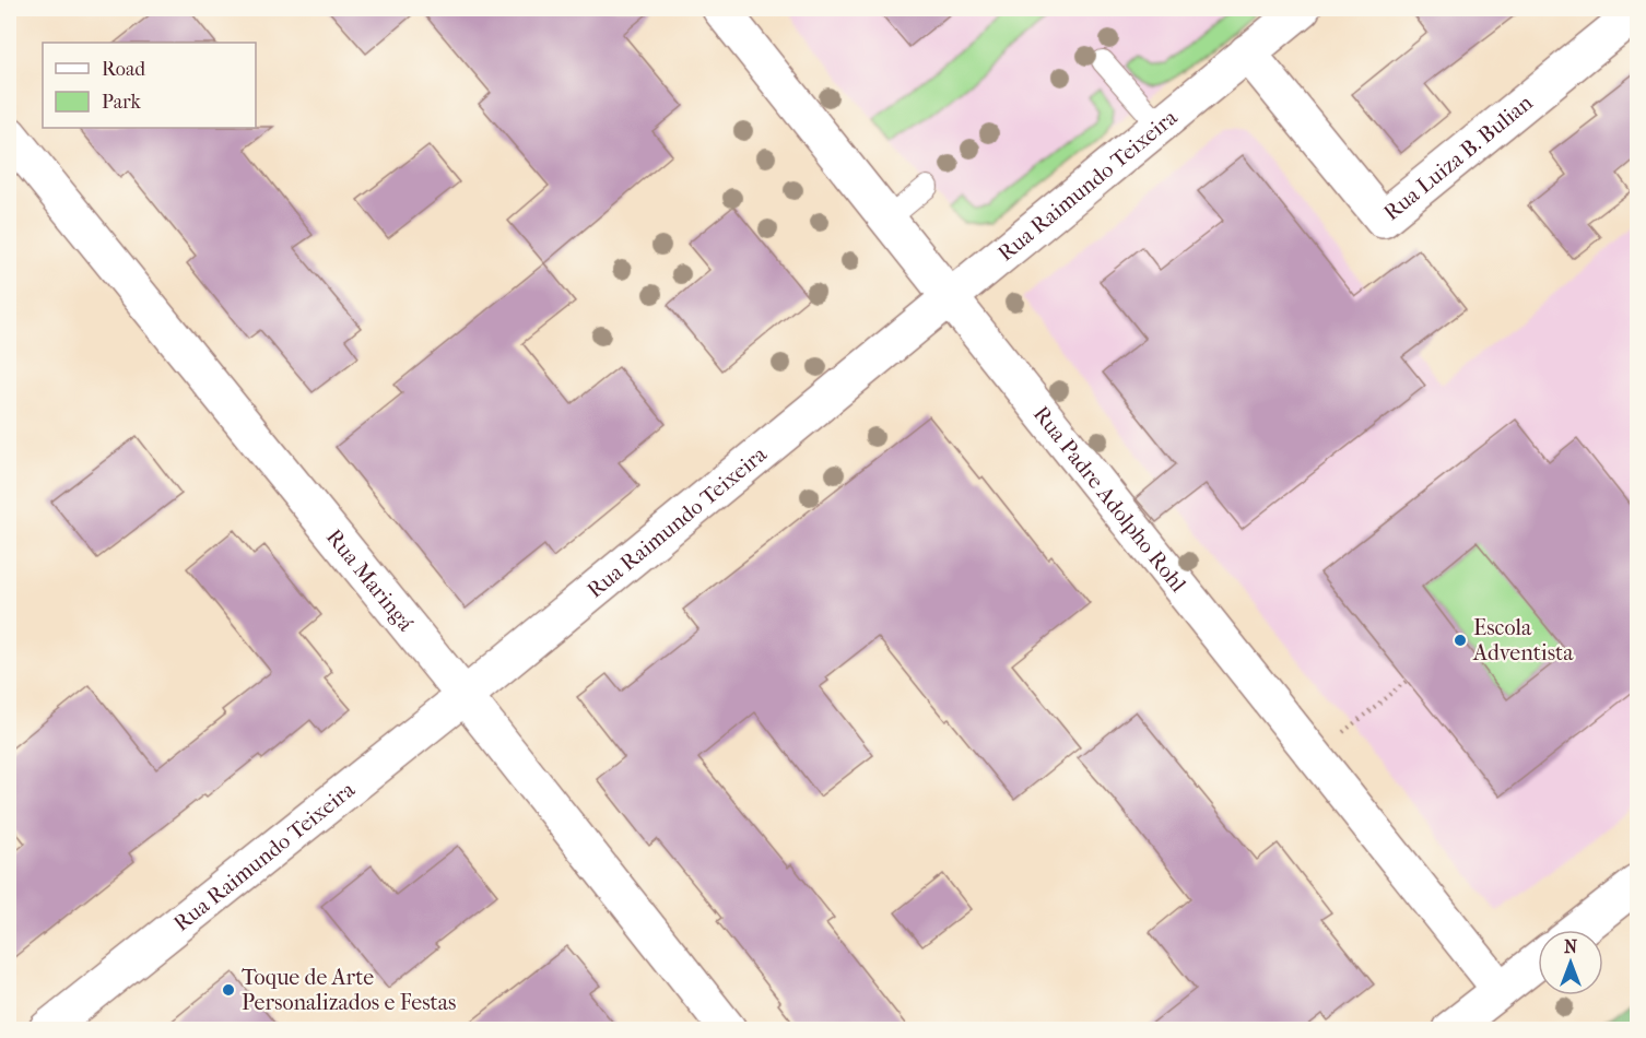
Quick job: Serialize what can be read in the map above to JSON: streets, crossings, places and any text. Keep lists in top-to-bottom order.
{
  "streets": {
    "street": [
      "Rua Luiza B. Bulian",
      "Rua Raimundo Teixeira",
      "Rua Padre Adolpho Rohl",
      "Rua Maringá"
    ]
  },
  "crossings": [
    ["Rua Luiza B. Bulian", "Rua Raimundo Teixeira"],
    ["Rua Raimundo Teixeira", "Rua Padre Adolpho Rohl"],
    ["Rua Raimundo Teixeira", "Rua Maringá"]
  ],
  "places": ["Escola Adventista", "Toque de Arte Personalizados e Festas"],
  "legend": ["Road", "Park"],
  "north": "top"
}
